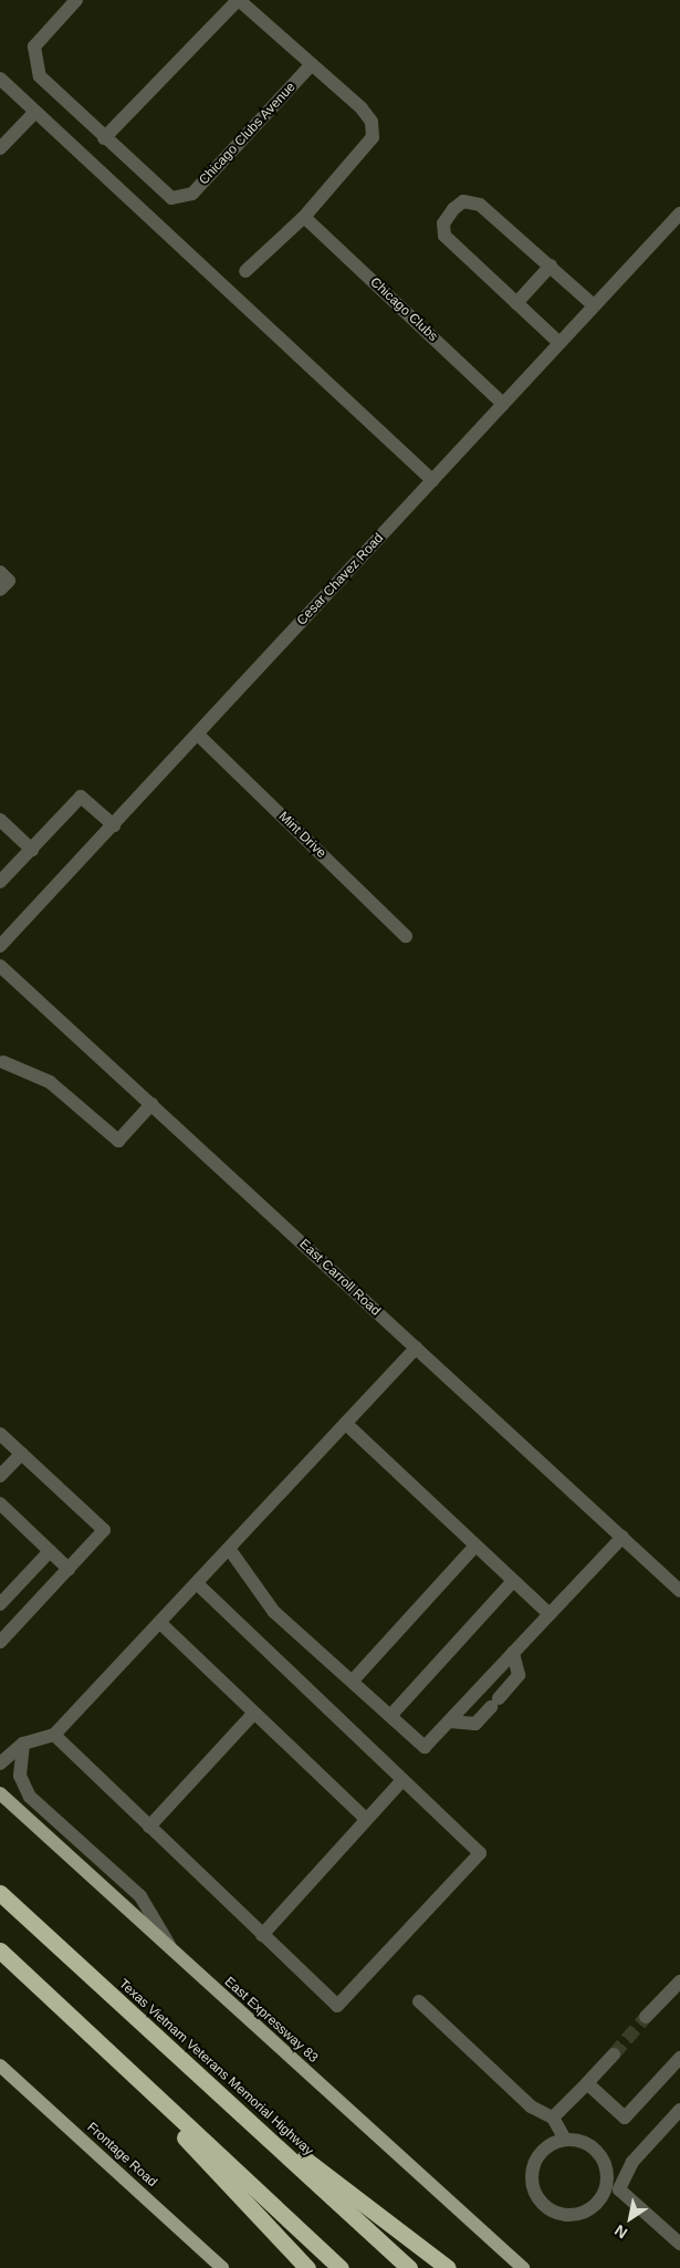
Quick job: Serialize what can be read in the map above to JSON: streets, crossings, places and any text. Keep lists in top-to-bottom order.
{
  "streets": {
    "highway": ["Texas Vietnam Veterans Memorial Highway"],
    "main road": ["East Expressway 83", "Frontage Road"],
    "street": [
      "Chicago Clubs Avenue",
      "Chicago Clubs",
      "Cesar Chavez Road",
      "Mint Drive",
      "East Carroll Road"
    ]
  },
  "crossings": [
    ["Chicago Clubs", "Cesar Chavez Road"],
    ["Cesar Chavez Road", "Mint Drive"]
  ],
  "north": "bottom left"
}
